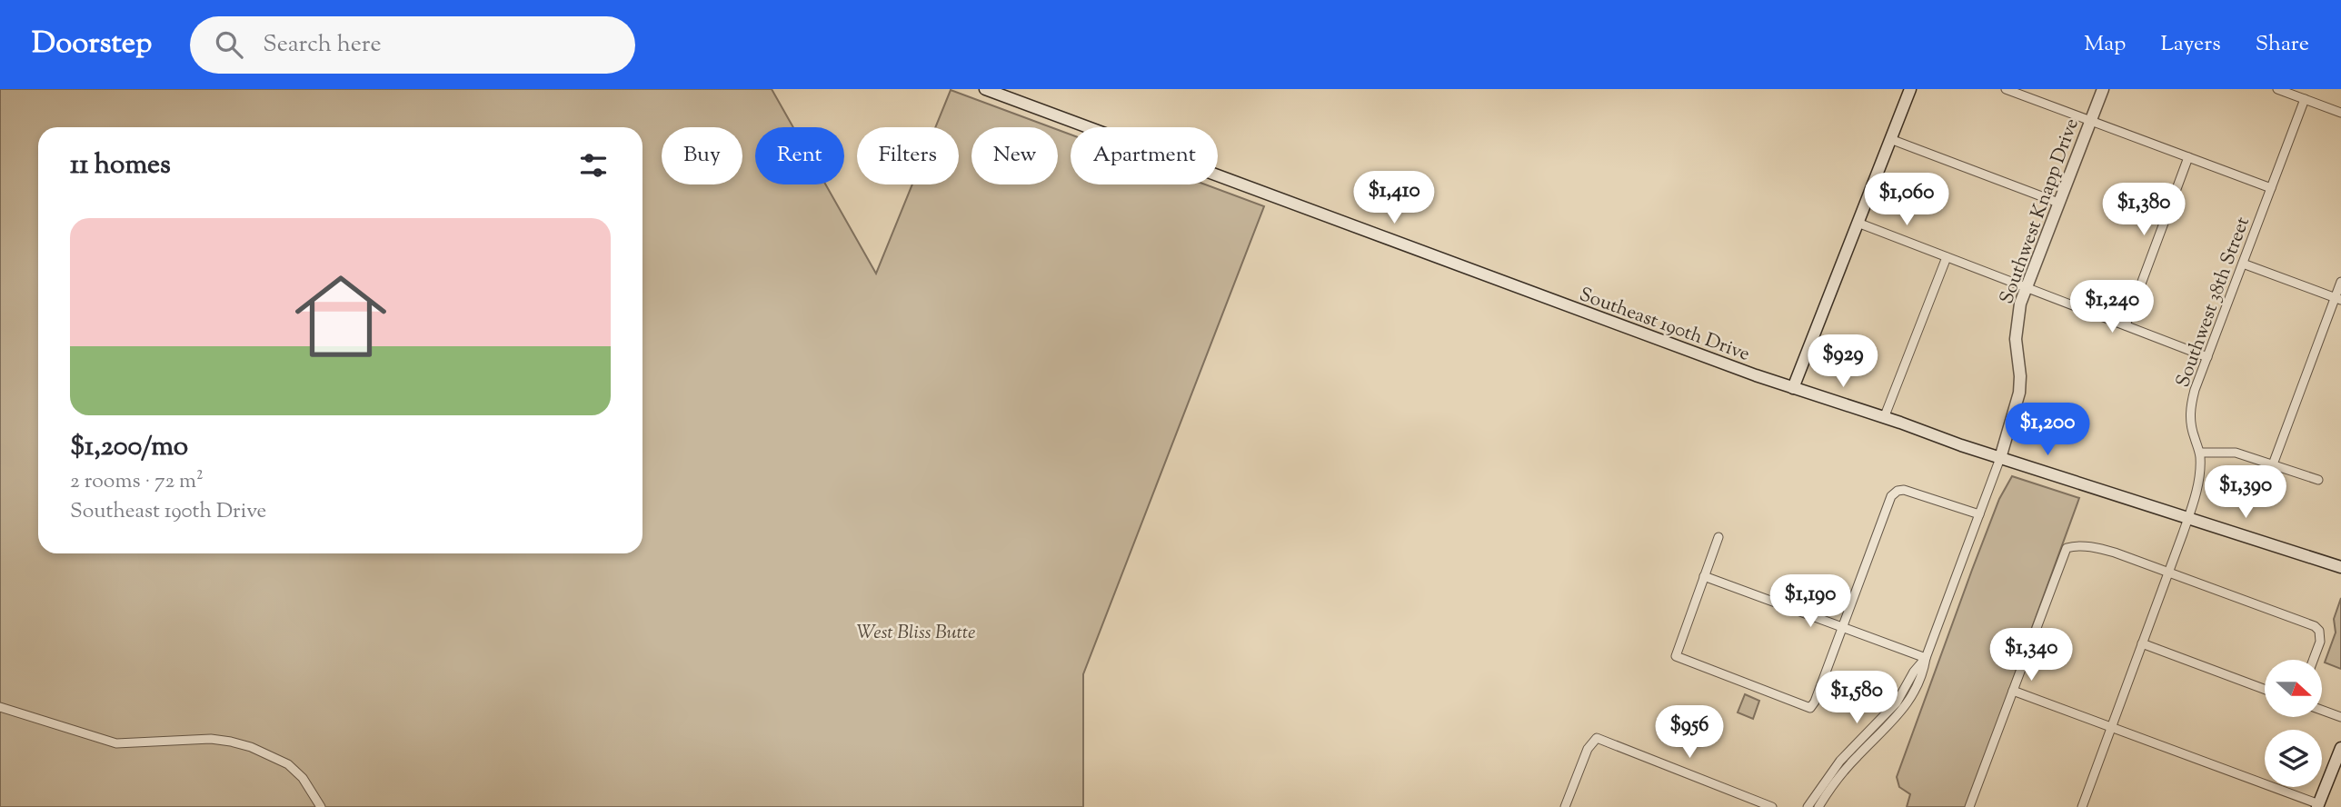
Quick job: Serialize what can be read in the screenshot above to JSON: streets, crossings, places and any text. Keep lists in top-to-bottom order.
{
  "streets": {
    "main road": ["Southwest Knapp Drive", "Southeast 190th Drive"],
    "street": ["Southwest 38th Street"]
  },
  "crossings": [
    ["Southwest Knapp Drive", "Southeast 190th Drive"],
    ["Southwest 38th Street", "Southeast 190th Drive"]
  ],
  "parks": ["West Bliss Butte"],
  "north": "right",
  "page": {
    "header": "Doorstep",
    "search": "Search here",
    "nav": ["Map", "Layers", "Share"],
    "chip": [
      "Buy",
      "Rent",
      "Filters",
      "New",
      "Apartment"
    ],
    "heading": "11 homes",
    "price": [
      "$1,410",
      "$1,060",
      "$1,380",
      "$1,240",
      "$929",
      "$1,200",
      "$1,390",
      "$1,190",
      "$1,340",
      "$1,580",
      "$956"
    ],
    "list": [
      {
        "name": "$1,200/mo",
        "note": "2 rooms · 72 m² · Southeast 190th Drive"
      }
    ]
  }
}
